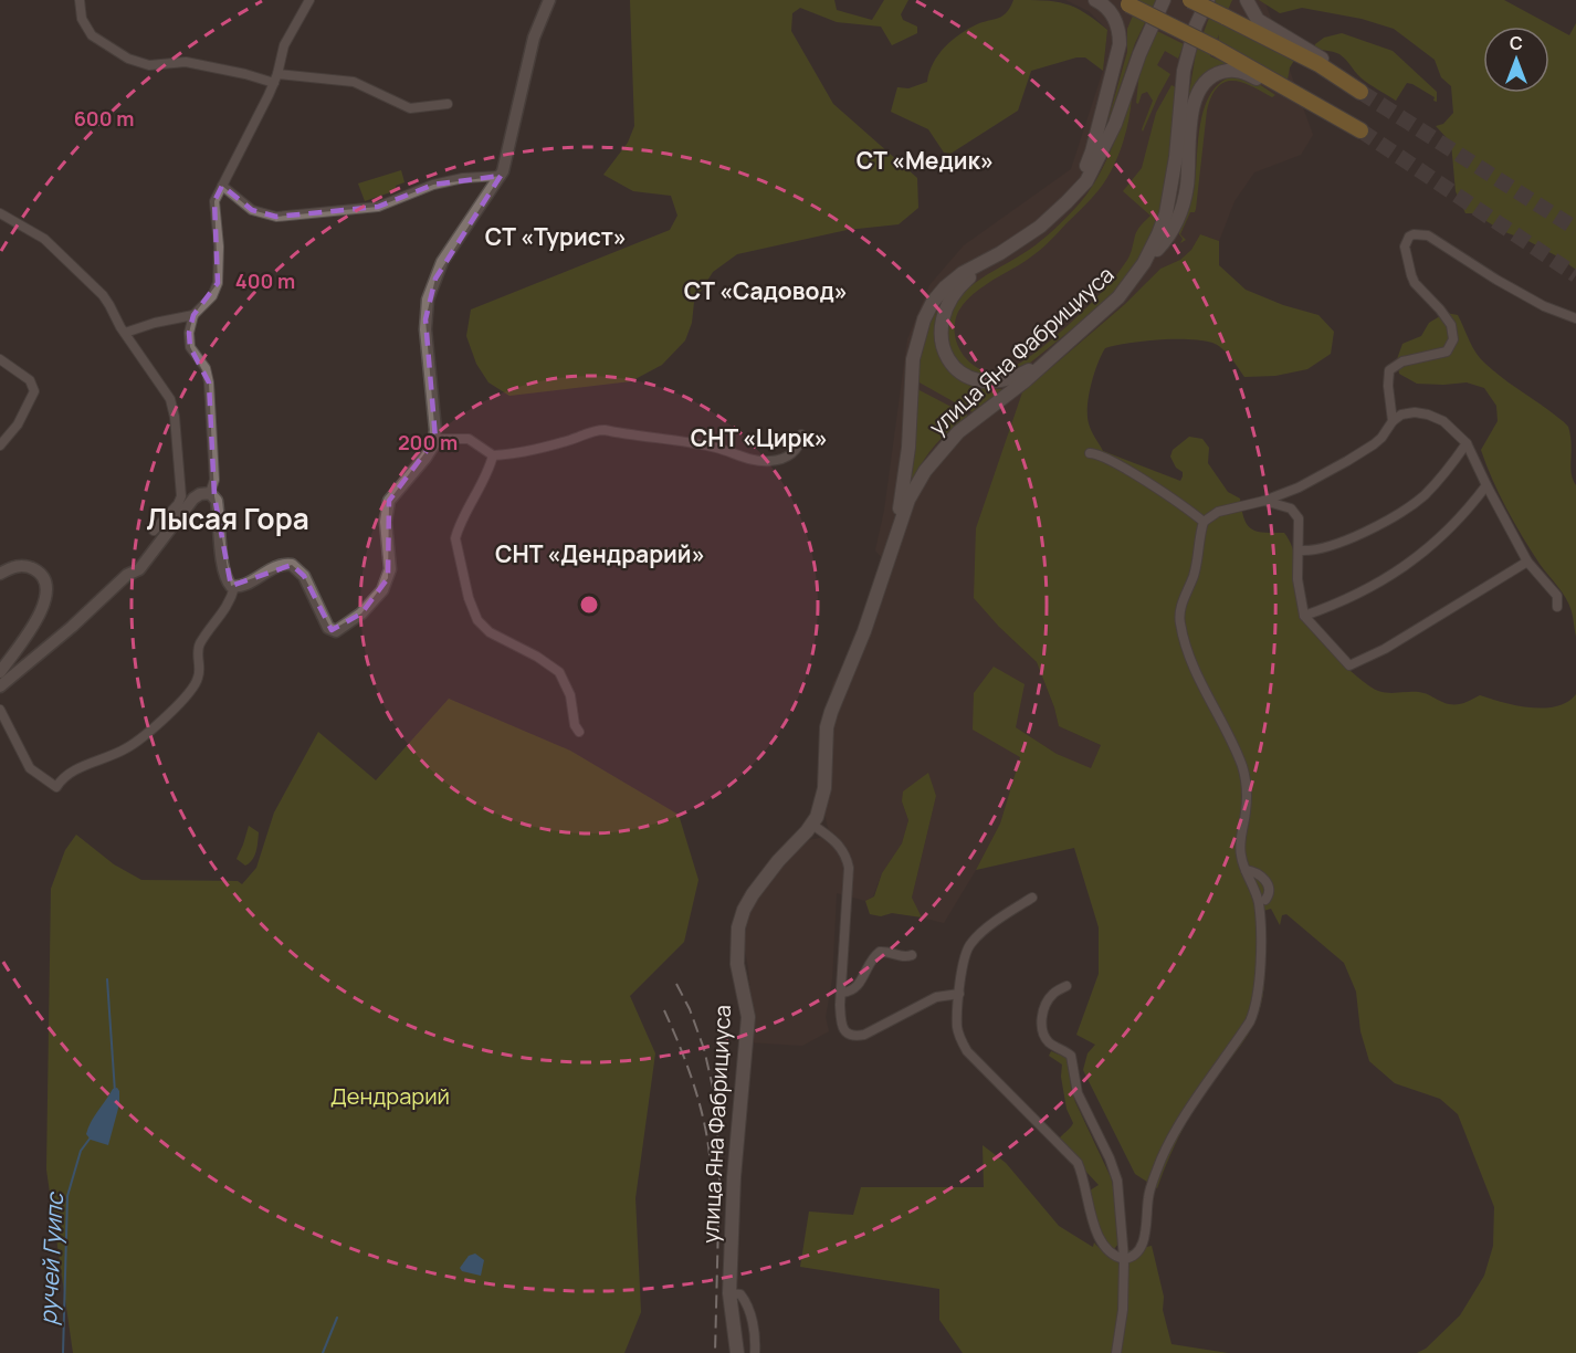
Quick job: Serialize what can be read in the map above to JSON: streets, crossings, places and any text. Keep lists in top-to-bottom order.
{
  "streets": {
    "main road": ["улица Яна Фабрициуса"]
  },
  "districts": [
    "СТ «Медик»",
    "СТ «Турист»",
    "СТ «Садовод»",
    "СНТ «Цирк»",
    "Лысая Гора",
    "СНТ «Дендрарий»"
  ],
  "water": ["ручей Гуипс"],
  "parks": ["Дендрарий"],
  "north": "top",
  "rings": ["600 m", "400 m", "200 m"]
}
